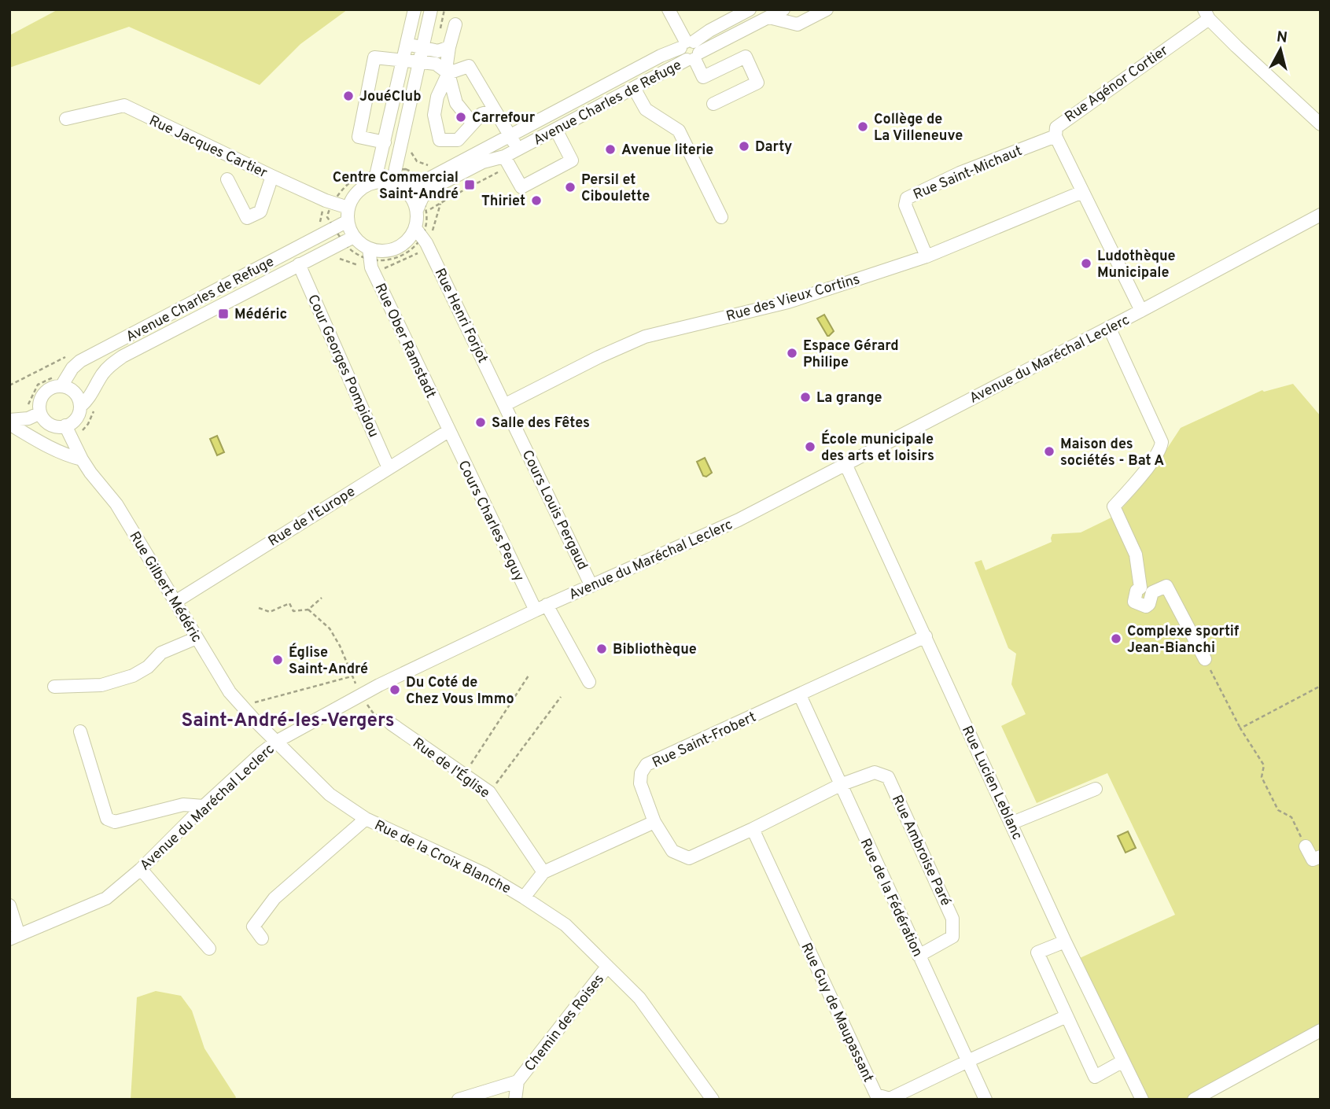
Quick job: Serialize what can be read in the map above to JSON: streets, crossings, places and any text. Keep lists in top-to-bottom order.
{
  "streets": {
    "street": [
      "Rue Agénor Cortier",
      "Avenue Charles de Refuge",
      "Rue Jacques Cartier",
      "Rue Saint-Michaut",
      "Rue des Vieux Cortins",
      "Rue Henri Forjot",
      "Rue Ober Ramstadt",
      "Avenue du Maréchal Leclerc",
      "Cour Georges Pompidou",
      "Cours Louis Pergaud",
      "Rue de l'Europe",
      "Cours Charles Peguy",
      "Rue Gilbert Médéric",
      "Rue Saint-Frobert",
      "Rue de l'Église",
      "Rue Lucien Leblanc",
      "Rue Ambroise Paré",
      "Rue de la Croix Blanche",
      "Rue de la Fédération",
      "Rue Guy de Maupassant",
      "Chemin des Roises"
    ]
  },
  "crossings": [
    ["Rue Agénor Cortier", "Rue Saint-Michaut"],
    ["Rue Agénor Cortier", "Rue des Vieux Cortins"],
    ["Rue Agénor Cortier", "Avenue du Maréchal Leclerc"],
    ["Avenue Charles de Refuge", "Rue Jacques Cartier"],
    ["Avenue Charles de Refuge", "Cour Georges Pompidou"],
    ["Avenue Charles de Refuge", "Rue Gilbert Médéric"],
    ["Rue Saint-Michaut", "Rue des Vieux Cortins"],
    ["Rue des Vieux Cortins", "Rue Henri Forjot"],
    ["Rue des Vieux Cortins", "Cours Louis Pergaud"],
    ["Rue Henri Forjot", "Cours Louis Pergaud"],
    ["Rue Ober Ramstadt", "Rue de l'Europe"],
    ["Rue Ober Ramstadt", "Cours Charles Peguy"],
    ["Avenue du Maréchal Leclerc", "Cours Louis Pergaud"],
    ["Avenue du Maréchal Leclerc", "Cours Charles Peguy"],
    ["Avenue du Maréchal Leclerc", "Rue Gilbert Médéric"],
    ["Avenue du Maréchal Leclerc", "Rue Lucien Leblanc"],
    ["Avenue du Maréchal Leclerc", "Rue de la Croix Blanche"],
    ["Cour Georges Pompidou", "Rue de l'Europe"],
    ["Rue de l'Europe", "Cours Charles Peguy"],
    ["Rue de l'Europe", "Rue Gilbert Médéric"],
    ["Rue Gilbert Médéric", "Rue de la Croix Blanche"],
    ["Rue Saint-Frobert", "Rue Lucien Leblanc"],
    ["Rue Saint-Frobert", "Rue Ambroise Paré"],
    ["Rue Saint-Frobert", "Rue de la Fédération"],
    ["Rue Saint-Frobert", "Rue Guy de Maupassant"],
    ["Rue Ambroise Paré", "Rue de la Fédération"],
    ["Rue de la Croix Blanche", "Chemin des Roises"],
    ["Rue de la Fédération", "Rue Guy de Maupassant"]
  ],
  "districts": ["Saint-André-les-Vergers"],
  "places": {
    "other": [
      "JouéClub",
      "Carrefour",
      "Collège de La Villeneuve",
      "Darty",
      "Avenue literie",
      "Persil et Ciboulette",
      "Thiriet",
      "Ludothèque Municipale",
      "Espace Gérard Philipe",
      "La grange",
      "Salle des Fêtes",
      "École municipale des arts et loisirs",
      "Maison des sociétés - Bat A",
      "Complexe sportif Jean-Bianchi",
      "Bibliothèque",
      "Église Saint-André",
      "Du Coté de Chez Vous Immo"
    ],
    "transit": ["Centre Commercial Saint-André", "Médéric"]
  },
  "north": "top"
}
